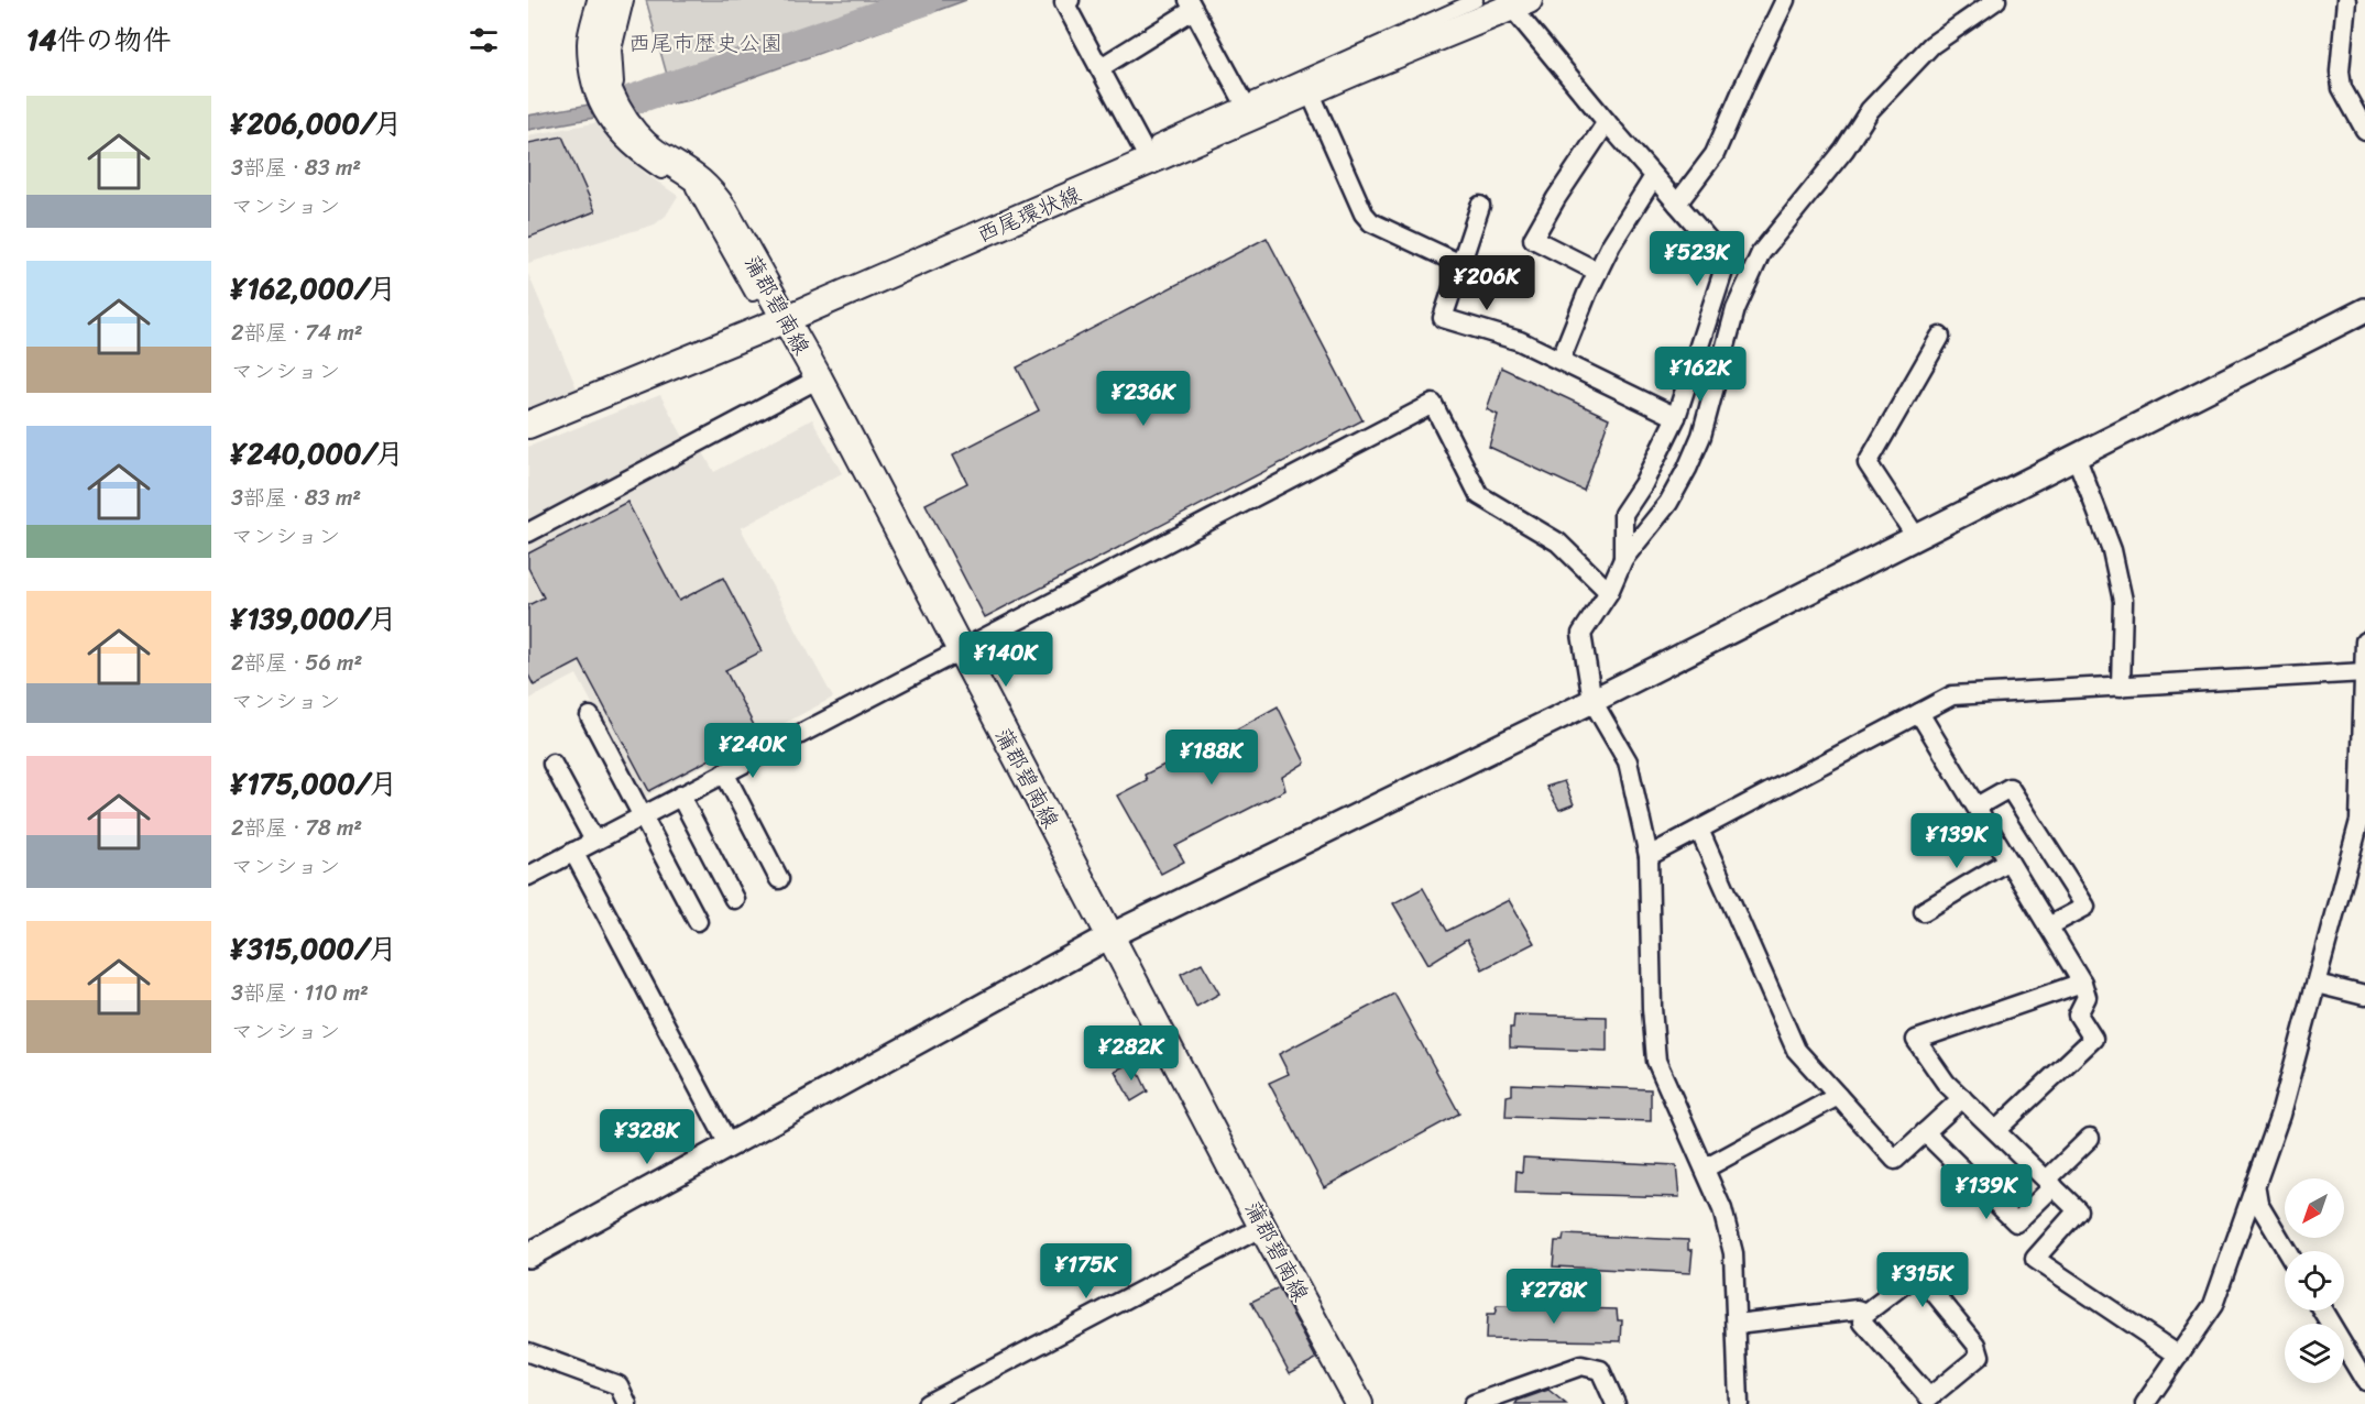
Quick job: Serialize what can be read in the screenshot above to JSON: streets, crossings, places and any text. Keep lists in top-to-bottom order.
{
  "streets": {
    "main road": ["西尾環状線", "蒲郡碧南線"]
  },
  "crossings": [
    ["西尾環状線", "蒲郡碧南線"]
  ],
  "parks": ["西尾市歴史公園"],
  "north": "bottom left",
  "page": {
    "heading": "14件の物件",
    "list": [
      {
        "name": "¥206,000/月",
        "note": "3部屋 · 83 m² · マンション"
      },
      {
        "name": "¥162,000/月",
        "note": "2部屋 · 74 m² · マンション"
      },
      {
        "name": "¥240,000/月",
        "note": "3部屋 · 83 m² · マンション"
      },
      {
        "name": "¥139,000/月",
        "note": "2部屋 · 56 m² · マンション"
      },
      {
        "name": "¥175,000/月",
        "note": "2部屋 · 78 m² · マンション"
      },
      {
        "name": "¥315,000/月",
        "note": "3部屋 · 110 m² · マンション"
      }
    ],
    "price": [
      "¥523K",
      "¥206K",
      "¥162K",
      "¥236K",
      "¥140K",
      "¥240K",
      "¥188K",
      "¥139K",
      "¥282K",
      "¥328K",
      "¥139K",
      "¥175K",
      "¥315K",
      "¥278K"
    ]
  }
}
